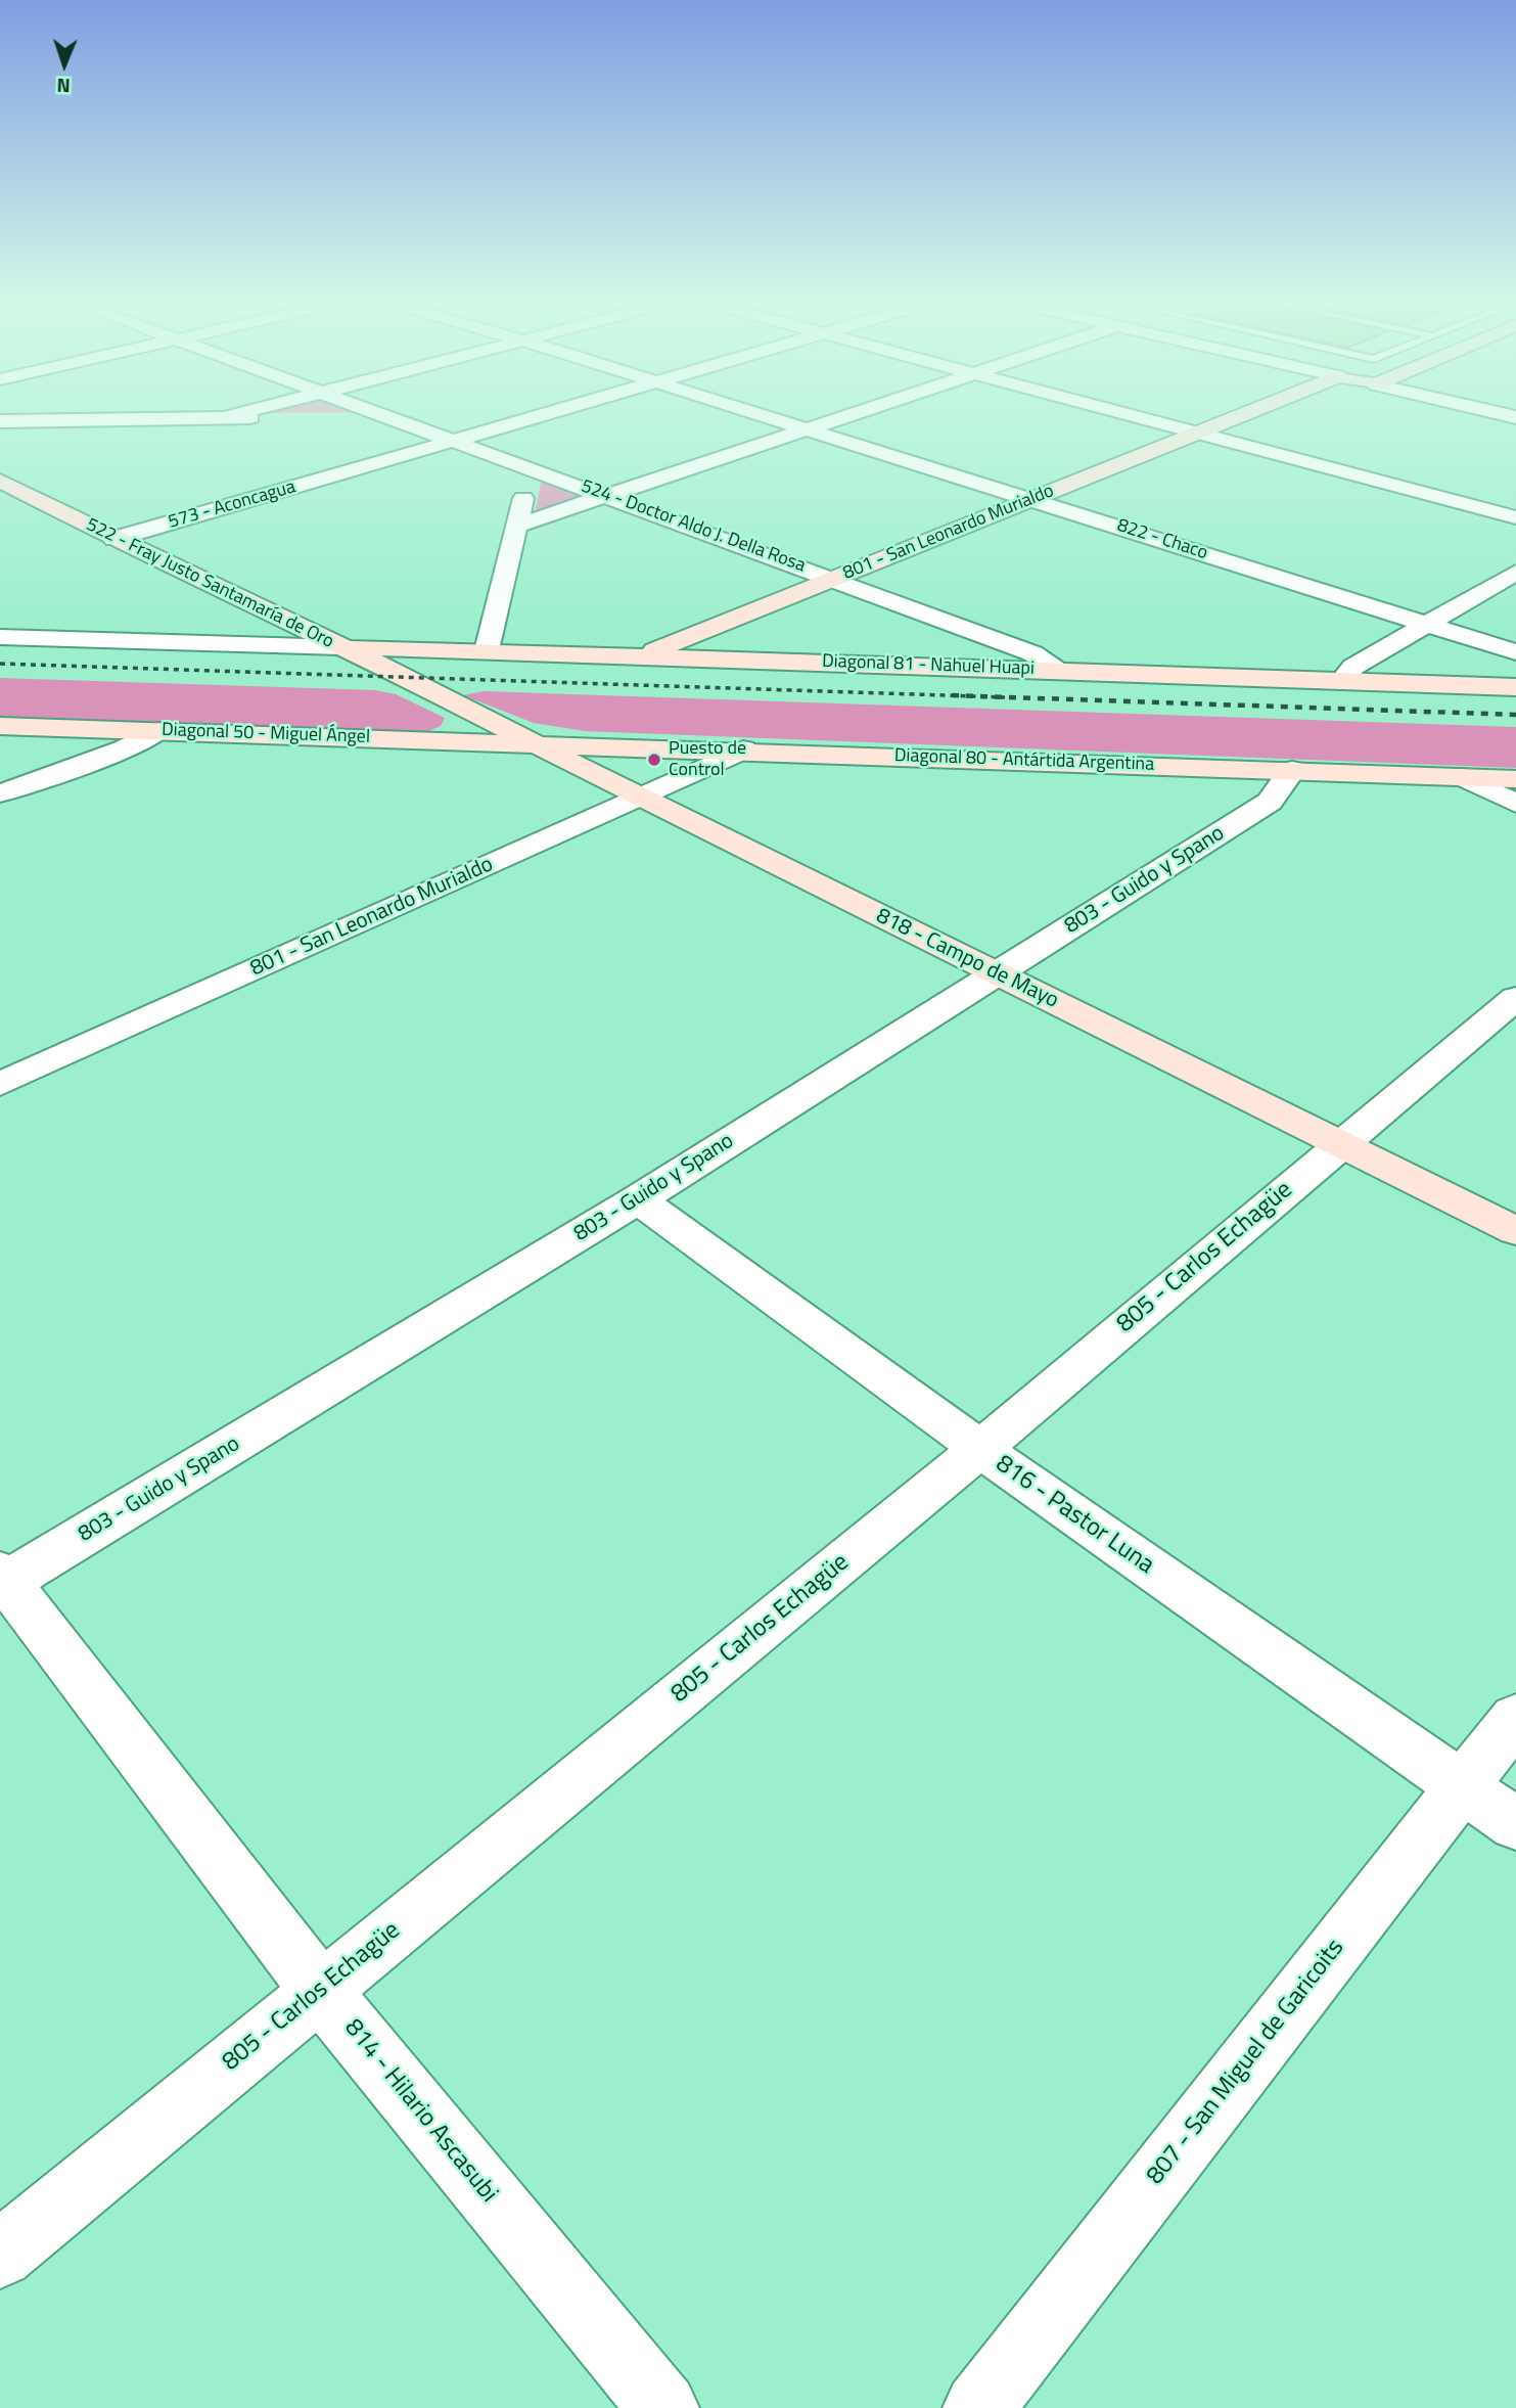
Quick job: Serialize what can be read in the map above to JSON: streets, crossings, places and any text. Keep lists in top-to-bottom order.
{
  "streets": {
    "street": [
      "573 - Aconcagua",
      "524 - Doctor Aldo J. Della Rosa",
      "801 - San Leonardo Murialdo",
      "822 - Chaco",
      "522 - Fray Justo Santamaría de Oro",
      "Diagonal 81 - Nahuel Huapi",
      "Diagonal 50 - Miguel Ángel",
      "Diagonal 80 - Antártida Argentina",
      "803 - Guido y Spano",
      "818 - Campo de Mayo",
      "805 - Carlos Echagüe",
      "816 - Pastor Luna",
      "807 - San Miguel de Garicoits",
      "814 - Hilario Ascasubi"
    ]
  },
  "crossings": [
    ["573 - Aconcagua", "524 - Doctor Aldo J. Della Rosa"],
    ["573 - Aconcagua", "522 - Fray Justo Santamaría de Oro"],
    ["524 - Doctor Aldo J. Della Rosa", "801 - San Leonardo Murialdo"],
    ["524 - Doctor Aldo J. Della Rosa", "Diagonal 81 - Nahuel Huapi"],
    ["801 - San Leonardo Murialdo", "822 - Chaco"],
    ["801 - San Leonardo Murialdo", "Diagonal 81 - Nahuel Huapi"],
    ["801 - San Leonardo Murialdo", "Diagonal 80 - Antártida Argentina"],
    ["801 - San Leonardo Murialdo", "818 - Campo de Mayo"],
    ["522 - Fray Justo Santamaría de Oro", "Diagonal 81 - Nahuel Huapi"],
    ["522 - Fray Justo Santamaría de Oro", "818 - Campo de Mayo"],
    ["Diagonal 50 - Miguel Ángel", "Diagonal 80 - Antártida Argentina"],
    ["Diagonal 50 - Miguel Ángel", "818 - Campo de Mayo"],
    ["Diagonal 80 - Antártida Argentina", "803 - Guido y Spano"],
    ["Diagonal 80 - Antártida Argentina", "818 - Campo de Mayo"],
    ["803 - Guido y Spano", "818 - Campo de Mayo"],
    ["803 - Guido y Spano", "816 - Pastor Luna"],
    ["803 - Guido y Spano", "814 - Hilario Ascasubi"],
    ["818 - Campo de Mayo", "805 - Carlos Echagüe"],
    ["805 - Carlos Echagüe", "816 - Pastor Luna"],
    ["805 - Carlos Echagüe", "814 - Hilario Ascasubi"],
    ["816 - Pastor Luna", "807 - San Miguel de Garicoits"]
  ],
  "places": ["Puesto de Control"],
  "north": "bottom"
}
